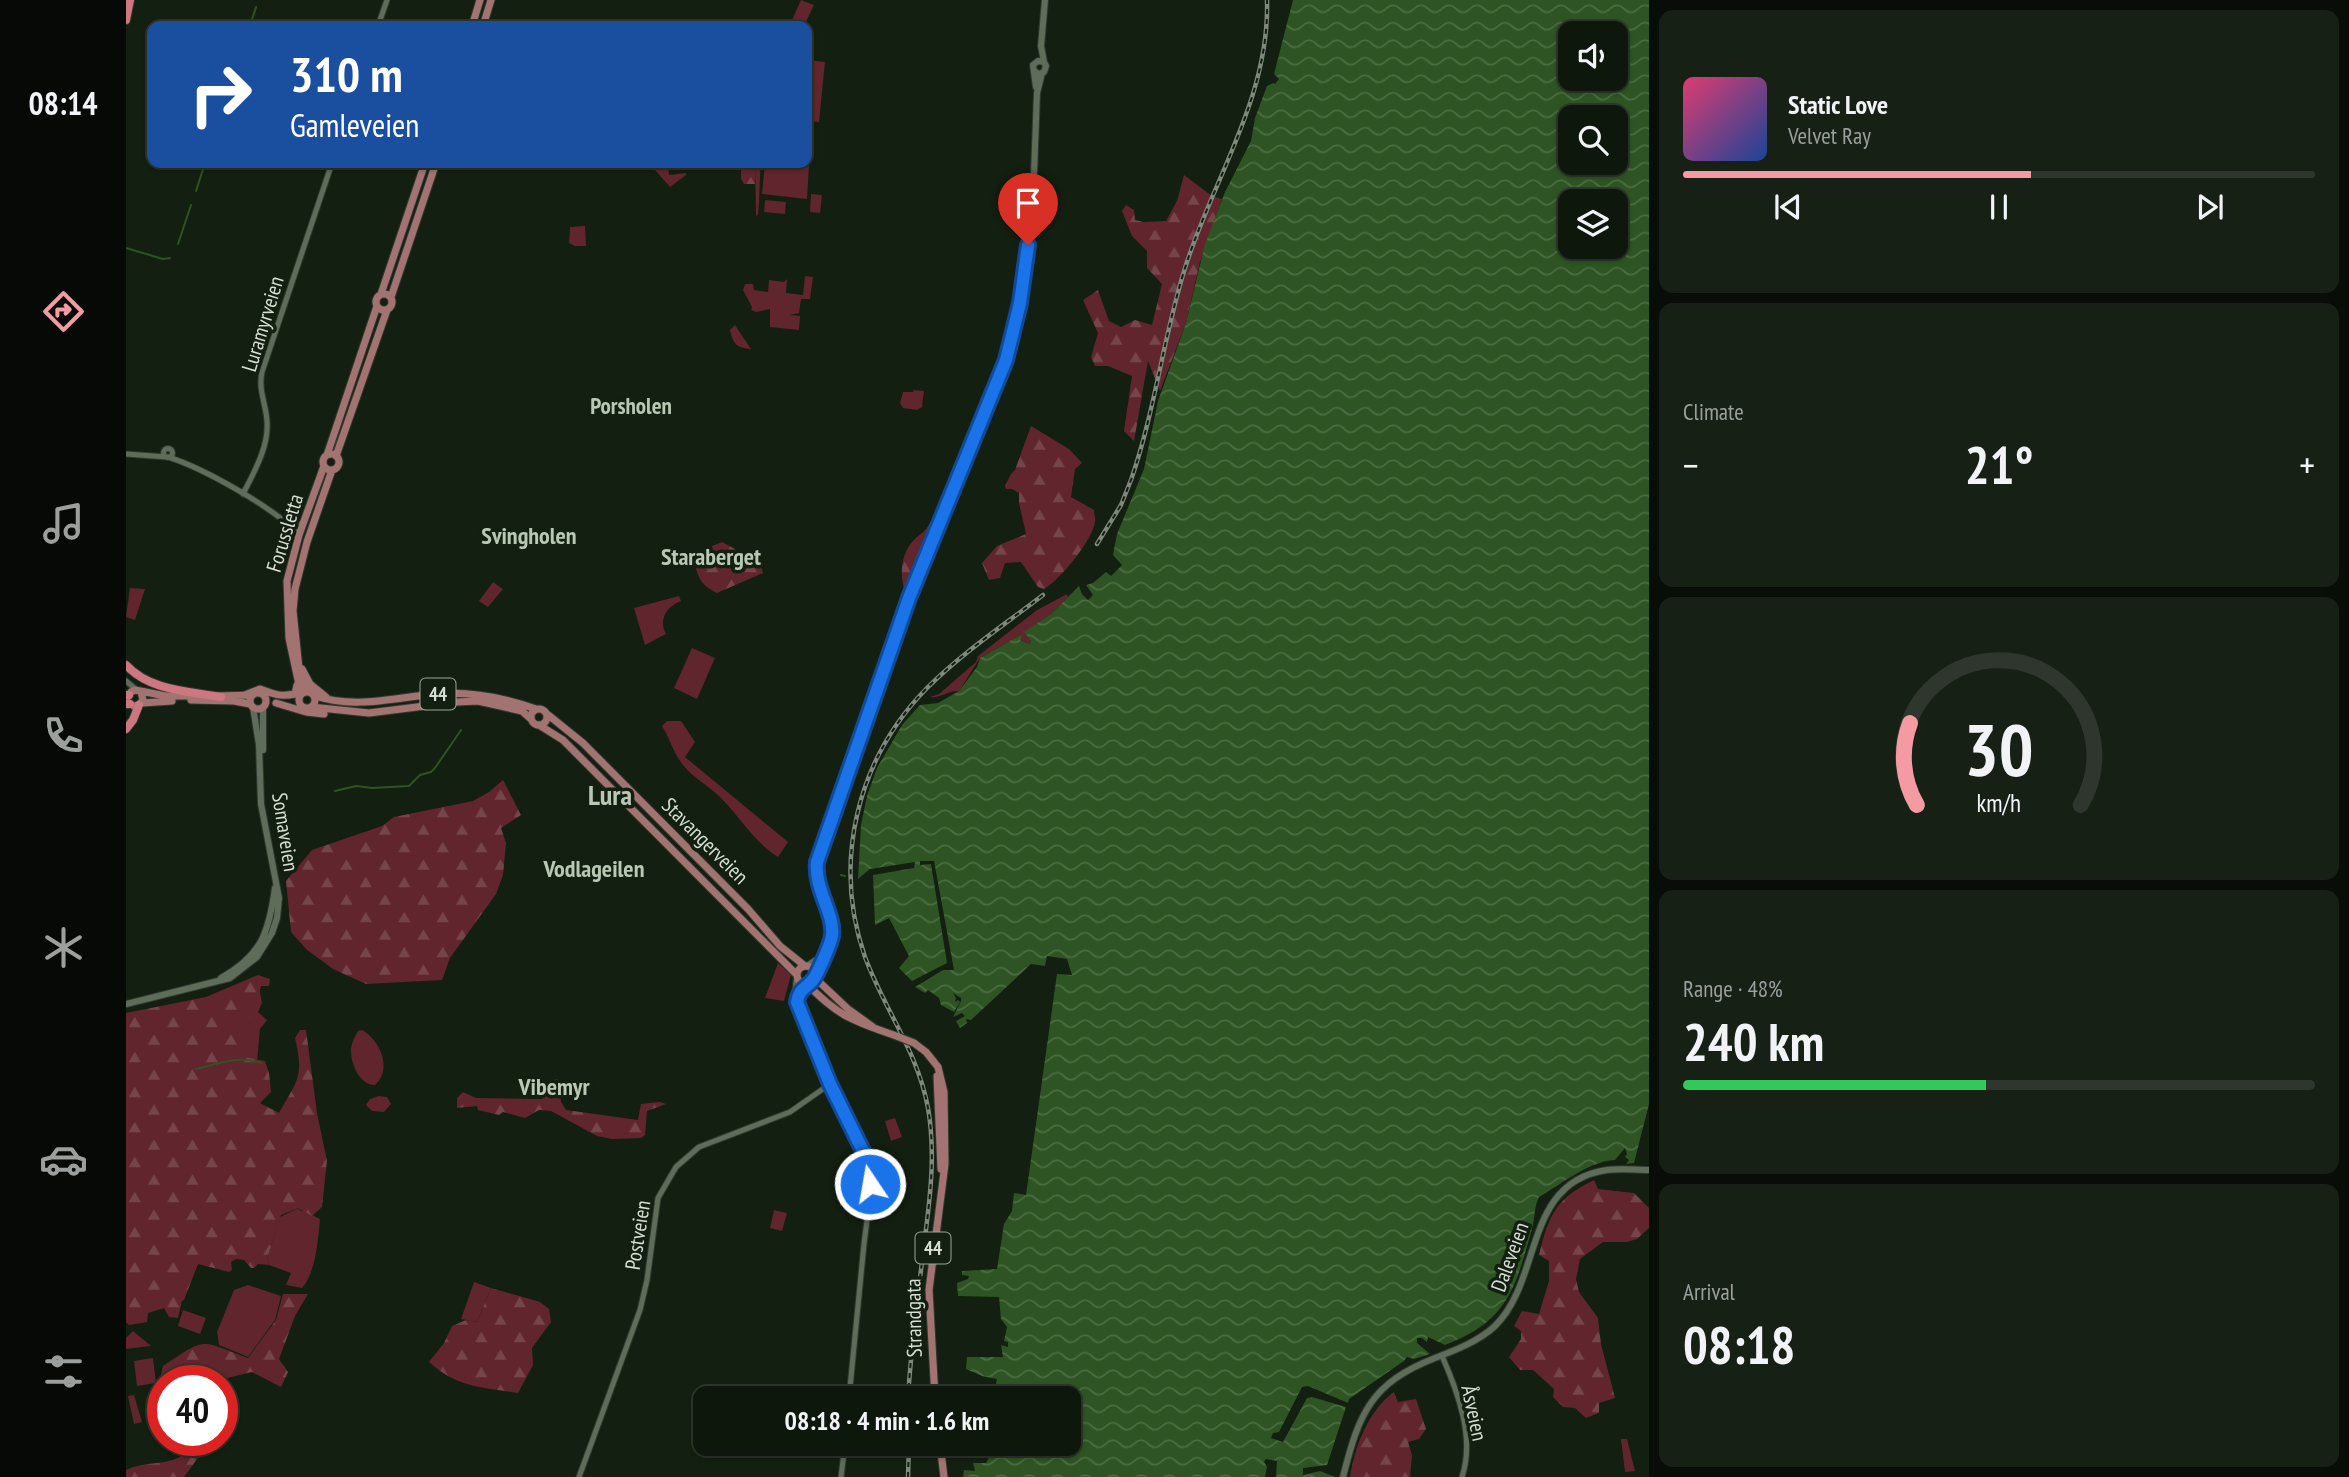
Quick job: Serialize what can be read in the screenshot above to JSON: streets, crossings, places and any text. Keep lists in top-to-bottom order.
{
  "streets": {
    "main road": [
      "Forussletta",
      "44",
      "Somaveien",
      "Stavangerveien",
      "Daleveien",
      "Strandgata"
    ],
    "street": ["Luramyrveien", "Postveien", "Åsveien"]
  },
  "crossings": [
    ["Forussletta", "44"],
    ["44", "Stavangerveien"],
    ["Stavangerveien", "Strandgata"],
    ["Daleveien", "Åsveien"]
  ],
  "districts": [
    "Porsholen",
    "Svingholen",
    "Staraberget",
    "Lura",
    "Vodlageilen",
    "Vibemyr"
  ],
  "page": {
    "tabs": "08:14",
    "turn": ["310 m", "Gamleveien"],
    "song": ["Static Love", "Velvet Ray"],
    "tile": [
      "Climate",
      ["Range · 48%", "240 km"],
      ["Arrival", "08:18"]
    ],
    "heat": ["−", "21°", "+"],
    "limit": "40",
    "trip": "08:18 · 4 min · 1.6 km",
    "gauge": ["30", "km/h"]
  }
}
